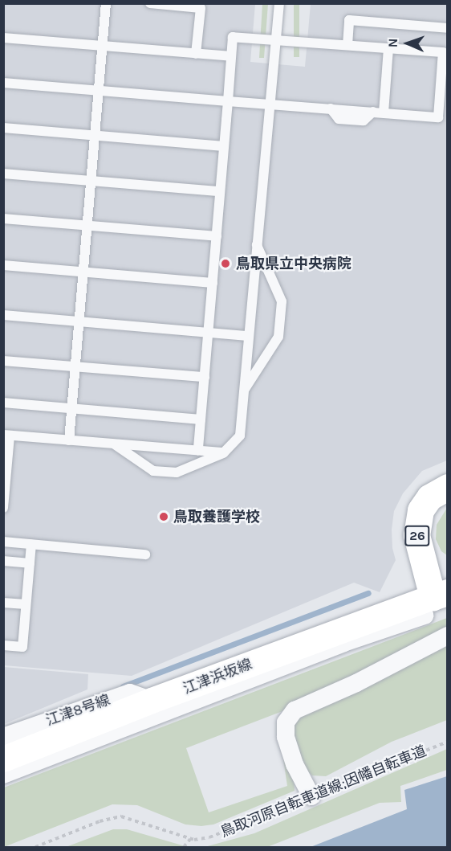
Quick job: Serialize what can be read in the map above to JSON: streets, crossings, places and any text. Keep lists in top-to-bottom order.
{
  "streets": {
    "main road": ["26"],
    "street": ["江津浜坂線", "江津8号線"],
    "path": ["鳥取河原自転車道線;因幡自転車道"]
  },
  "crossings": [
    ["26", "江津浜坂線"],
    ["江津浜坂線", "江津8号線"]
  ],
  "places": ["鳥取県立中央病院", "鳥取養護学校"],
  "north": "left"
}
